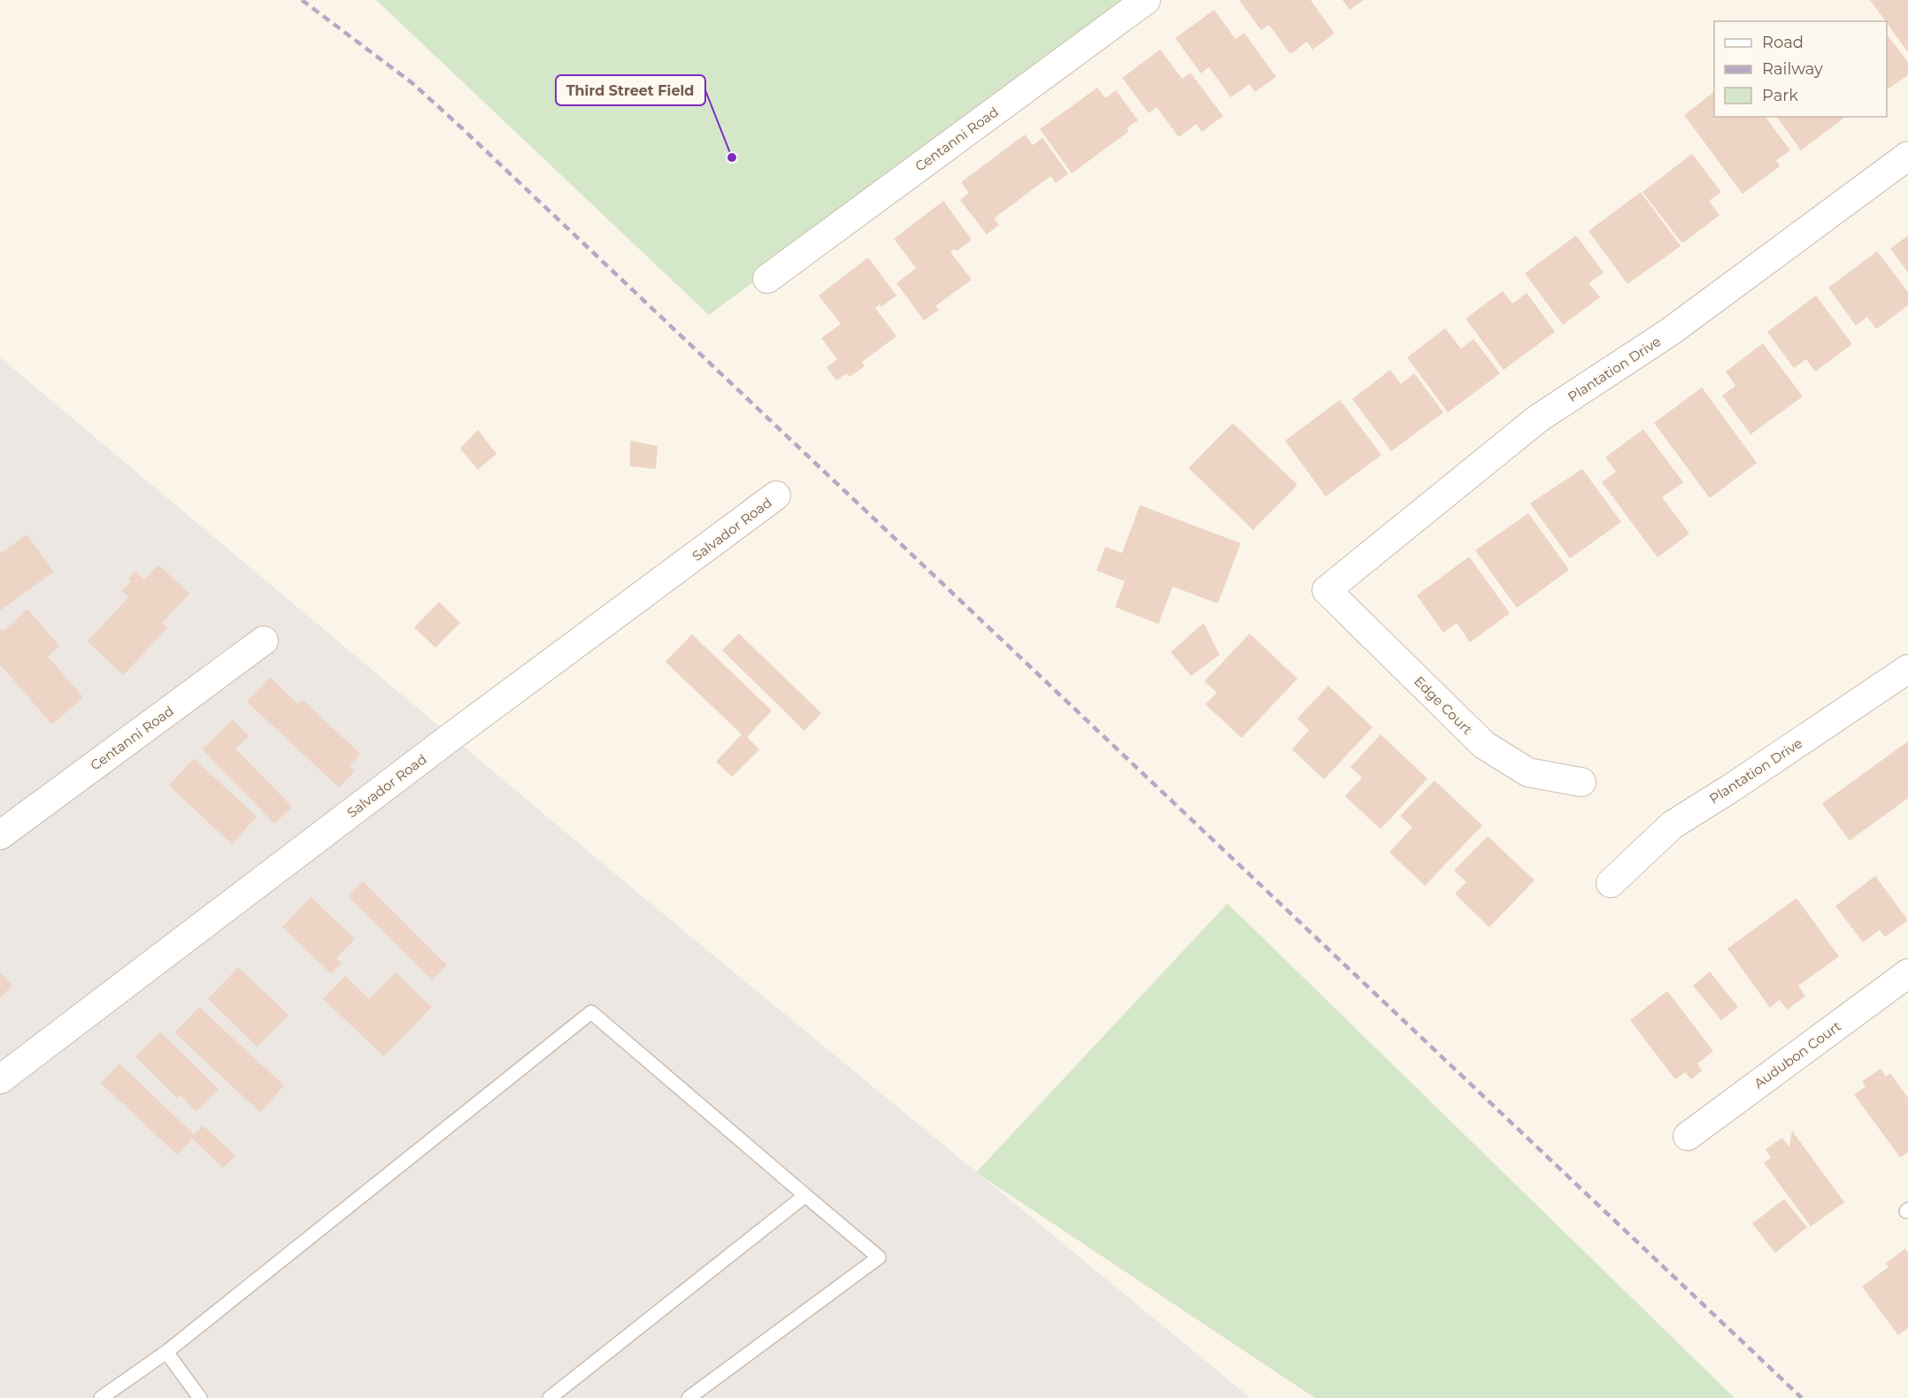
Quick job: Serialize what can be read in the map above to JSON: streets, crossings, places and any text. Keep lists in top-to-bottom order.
{
  "streets": {
    "street": [
      "Centanni Road",
      "Plantation Drive",
      "Salvador Road",
      "Edge Court",
      "Audubon Court"
    ]
  },
  "crossings": [
    ["Plantation Drive", "Edge Court"]
  ],
  "places": ["Third Street Field"],
  "legend": ["Road", "Railway", "Park"]
}
